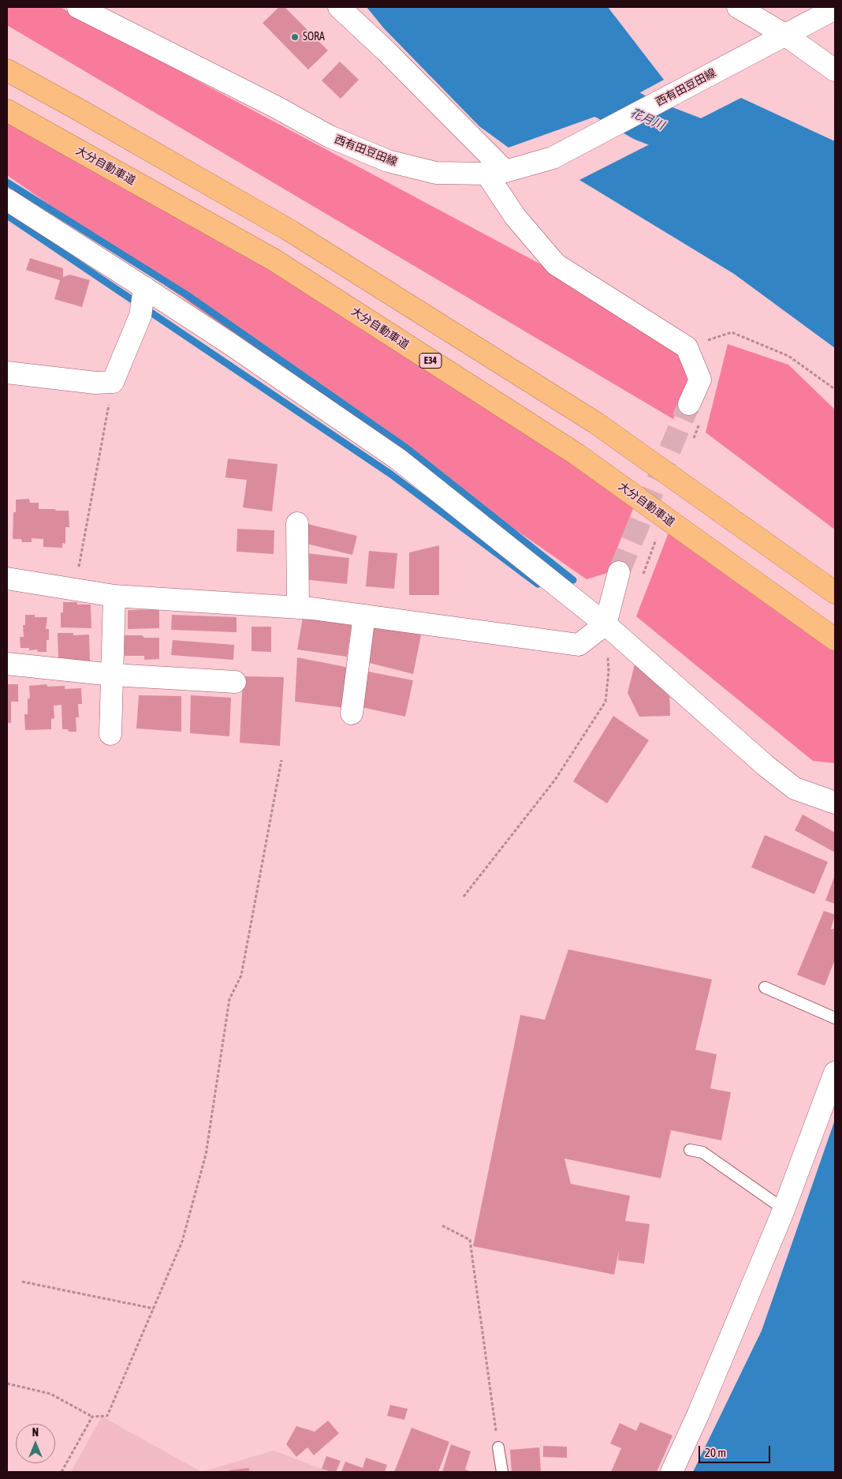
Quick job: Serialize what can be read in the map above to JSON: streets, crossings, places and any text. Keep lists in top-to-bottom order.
{
  "streets": {
    "highway": ["大分自動車道", "E34"],
    "street": ["西有田豆田線"]
  },
  "water": ["花月川"],
  "places": ["SORA"],
  "scale_bar": "20 m",
  "north": "top"
}
